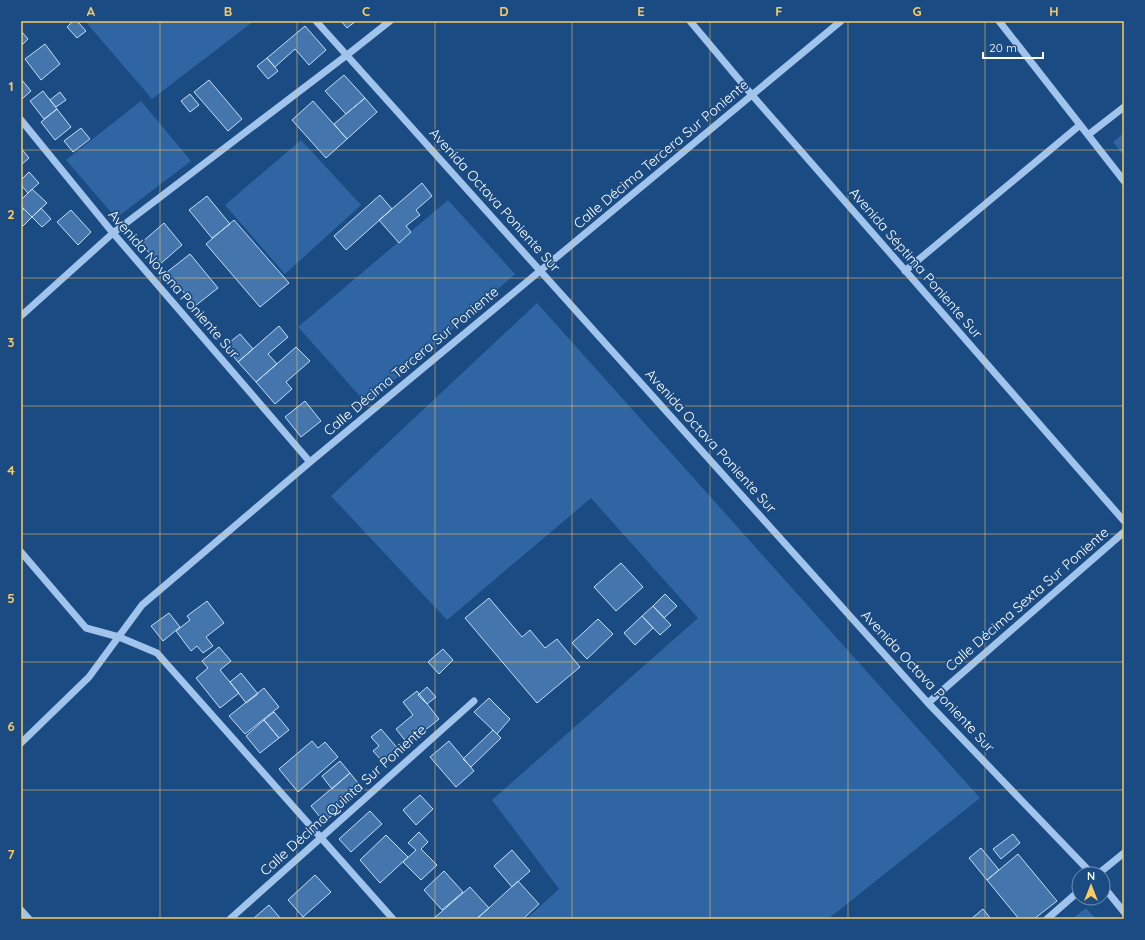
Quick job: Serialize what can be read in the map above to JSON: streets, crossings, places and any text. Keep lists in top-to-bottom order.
{
  "streets": {
    "street": [
      "Calle Décima Tercera Sur Poniente",
      "Avenida Octava Poniente Sur",
      "Avenida Séptima Poniente Sur",
      "Avenida Novena Poniente Sur",
      "Calle Décima Sexta Sur Poniente",
      "Calle Décima Quinta Sur Poniente"
    ]
  },
  "crossings": [
    ["Calle Décima Tercera Sur Poniente", "Avenida Octava Poniente Sur"],
    ["Calle Décima Tercera Sur Poniente", "Avenida Séptima Poniente Sur"],
    ["Calle Décima Tercera Sur Poniente", "Avenida Novena Poniente Sur"],
    ["Avenida Octava Poniente Sur", "Calle Décima Sexta Sur Poniente"]
  ],
  "scale_bar": "20 m",
  "north": "top",
  "grid": {
    "columns": [
      "A",
      "B",
      "C",
      "D",
      "E",
      "F",
      "G",
      "H"
    ],
    "rows": [
      "1",
      "2",
      "3",
      "4",
      "5",
      "6",
      "7"
    ]
  }
}
